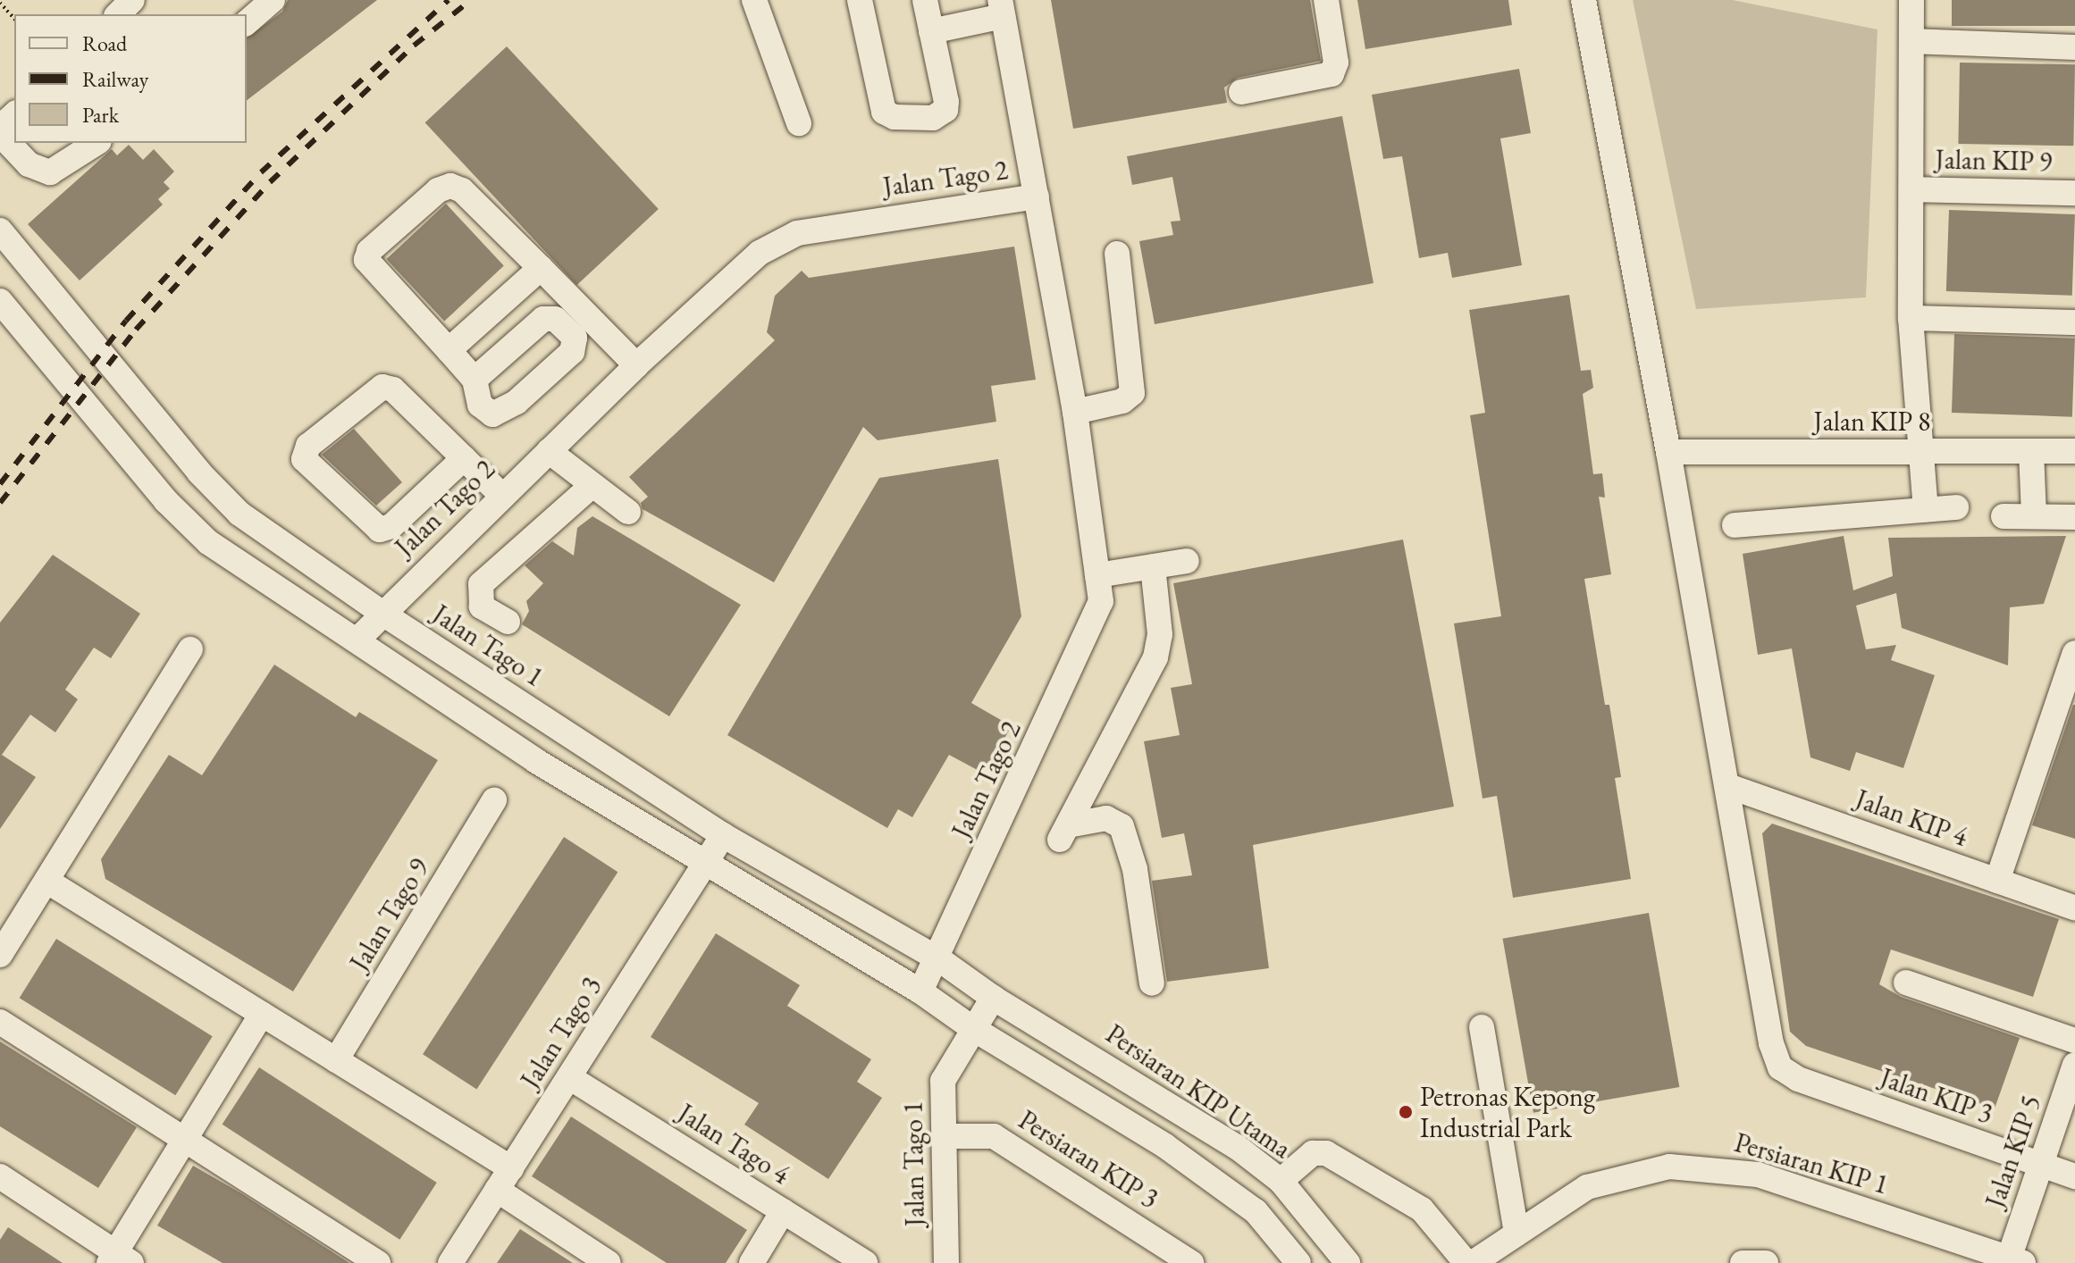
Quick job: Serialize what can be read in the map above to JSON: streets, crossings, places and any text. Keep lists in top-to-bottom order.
{
  "streets": {
    "street": [
      "Jalan KIP 9",
      "Jalan Tago 2",
      "Jalan KIP 8",
      "Jalan Tago 1",
      "Jalan KIP 4",
      "Jalan Tago 9",
      "Jalan Tago 3",
      "Persiaran KIP Utama",
      "Jalan KIP 3",
      "Jalan Tago 4",
      "Jalan KIP 5",
      "Persiaran KIP 3",
      "Persiaran KIP 1"
    ]
  },
  "crossings": [
    ["Jalan Tago 2", "Jalan Tago 1"],
    ["Jalan Tago 1", "Jalan Tago 3"],
    ["Jalan Tago 1", "Persiaran KIP Utama"],
    ["Jalan Tago 1", "Persiaran KIP 3"],
    ["Jalan KIP 4", "Jalan KIP 3"],
    ["Jalan Tago 3", "Jalan Tago 4"],
    ["Jalan KIP 3", "Jalan KIP 5"],
    ["Jalan KIP 5", "Persiaran KIP 1"]
  ],
  "places": ["Petronas Kepong Industrial Park"],
  "legend": ["Road", "Railway", "Park"]
}
